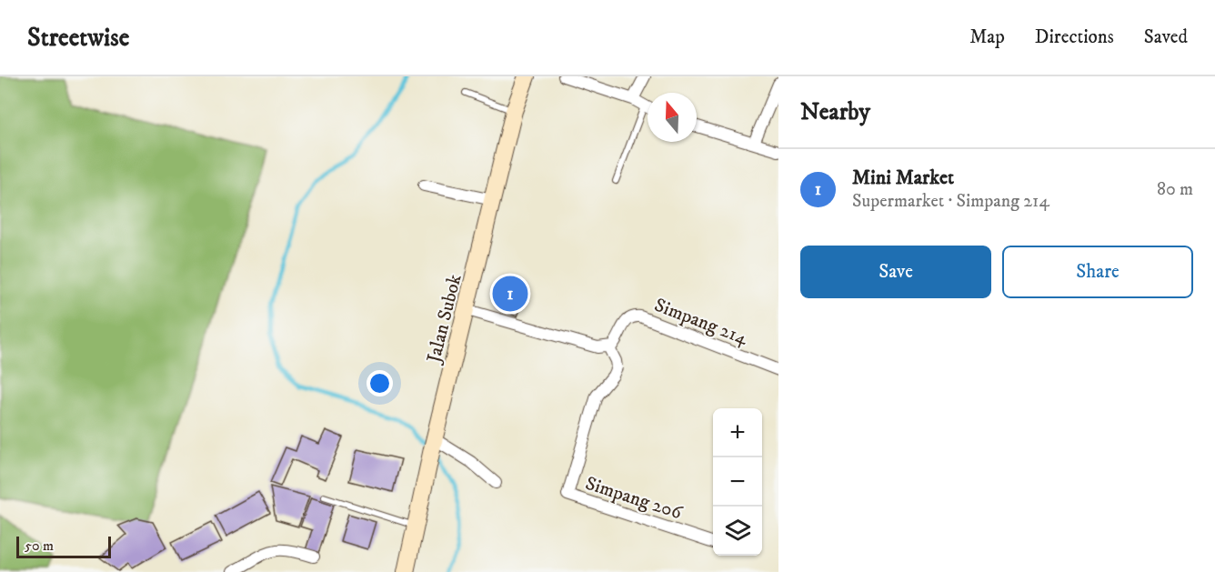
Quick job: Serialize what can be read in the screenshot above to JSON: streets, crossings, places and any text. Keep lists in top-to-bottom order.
{
  "streets": {
    "main road": ["Jalan Subok"],
    "street": ["Simpang 214", "Simpang 206"]
  },
  "crossings": [
    ["Simpang 214", "Simpang 206"]
  ],
  "scale_bar": "50 m",
  "north": "top",
  "page": {
    "header": "Streetwise",
    "nav": ["Map", "Directions", "Saved"],
    "heading": "Nearby",
    "list": [
      {
        "mark": "1",
        "name": "Mini Market",
        "note": "Supermarket · Simpang 214",
        "value": "80 m"
      }
    ],
    "buttons": ["Save", "Share"],
    "pins": "1",
    "map_buttons": ["+", "−"],
    "scale": "50 m"
  }
}
